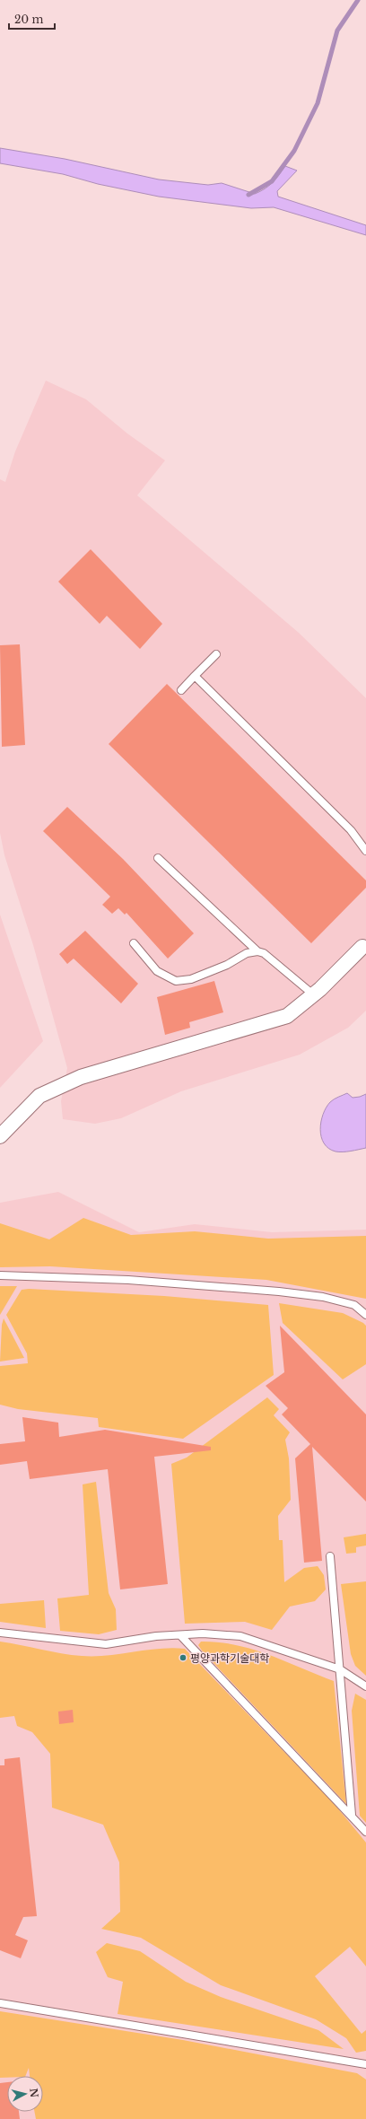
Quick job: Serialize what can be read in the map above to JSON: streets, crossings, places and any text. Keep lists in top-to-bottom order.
{
  "places": ["평양과학기술대학"],
  "scale_bar": "20 m",
  "north": "right"
}
